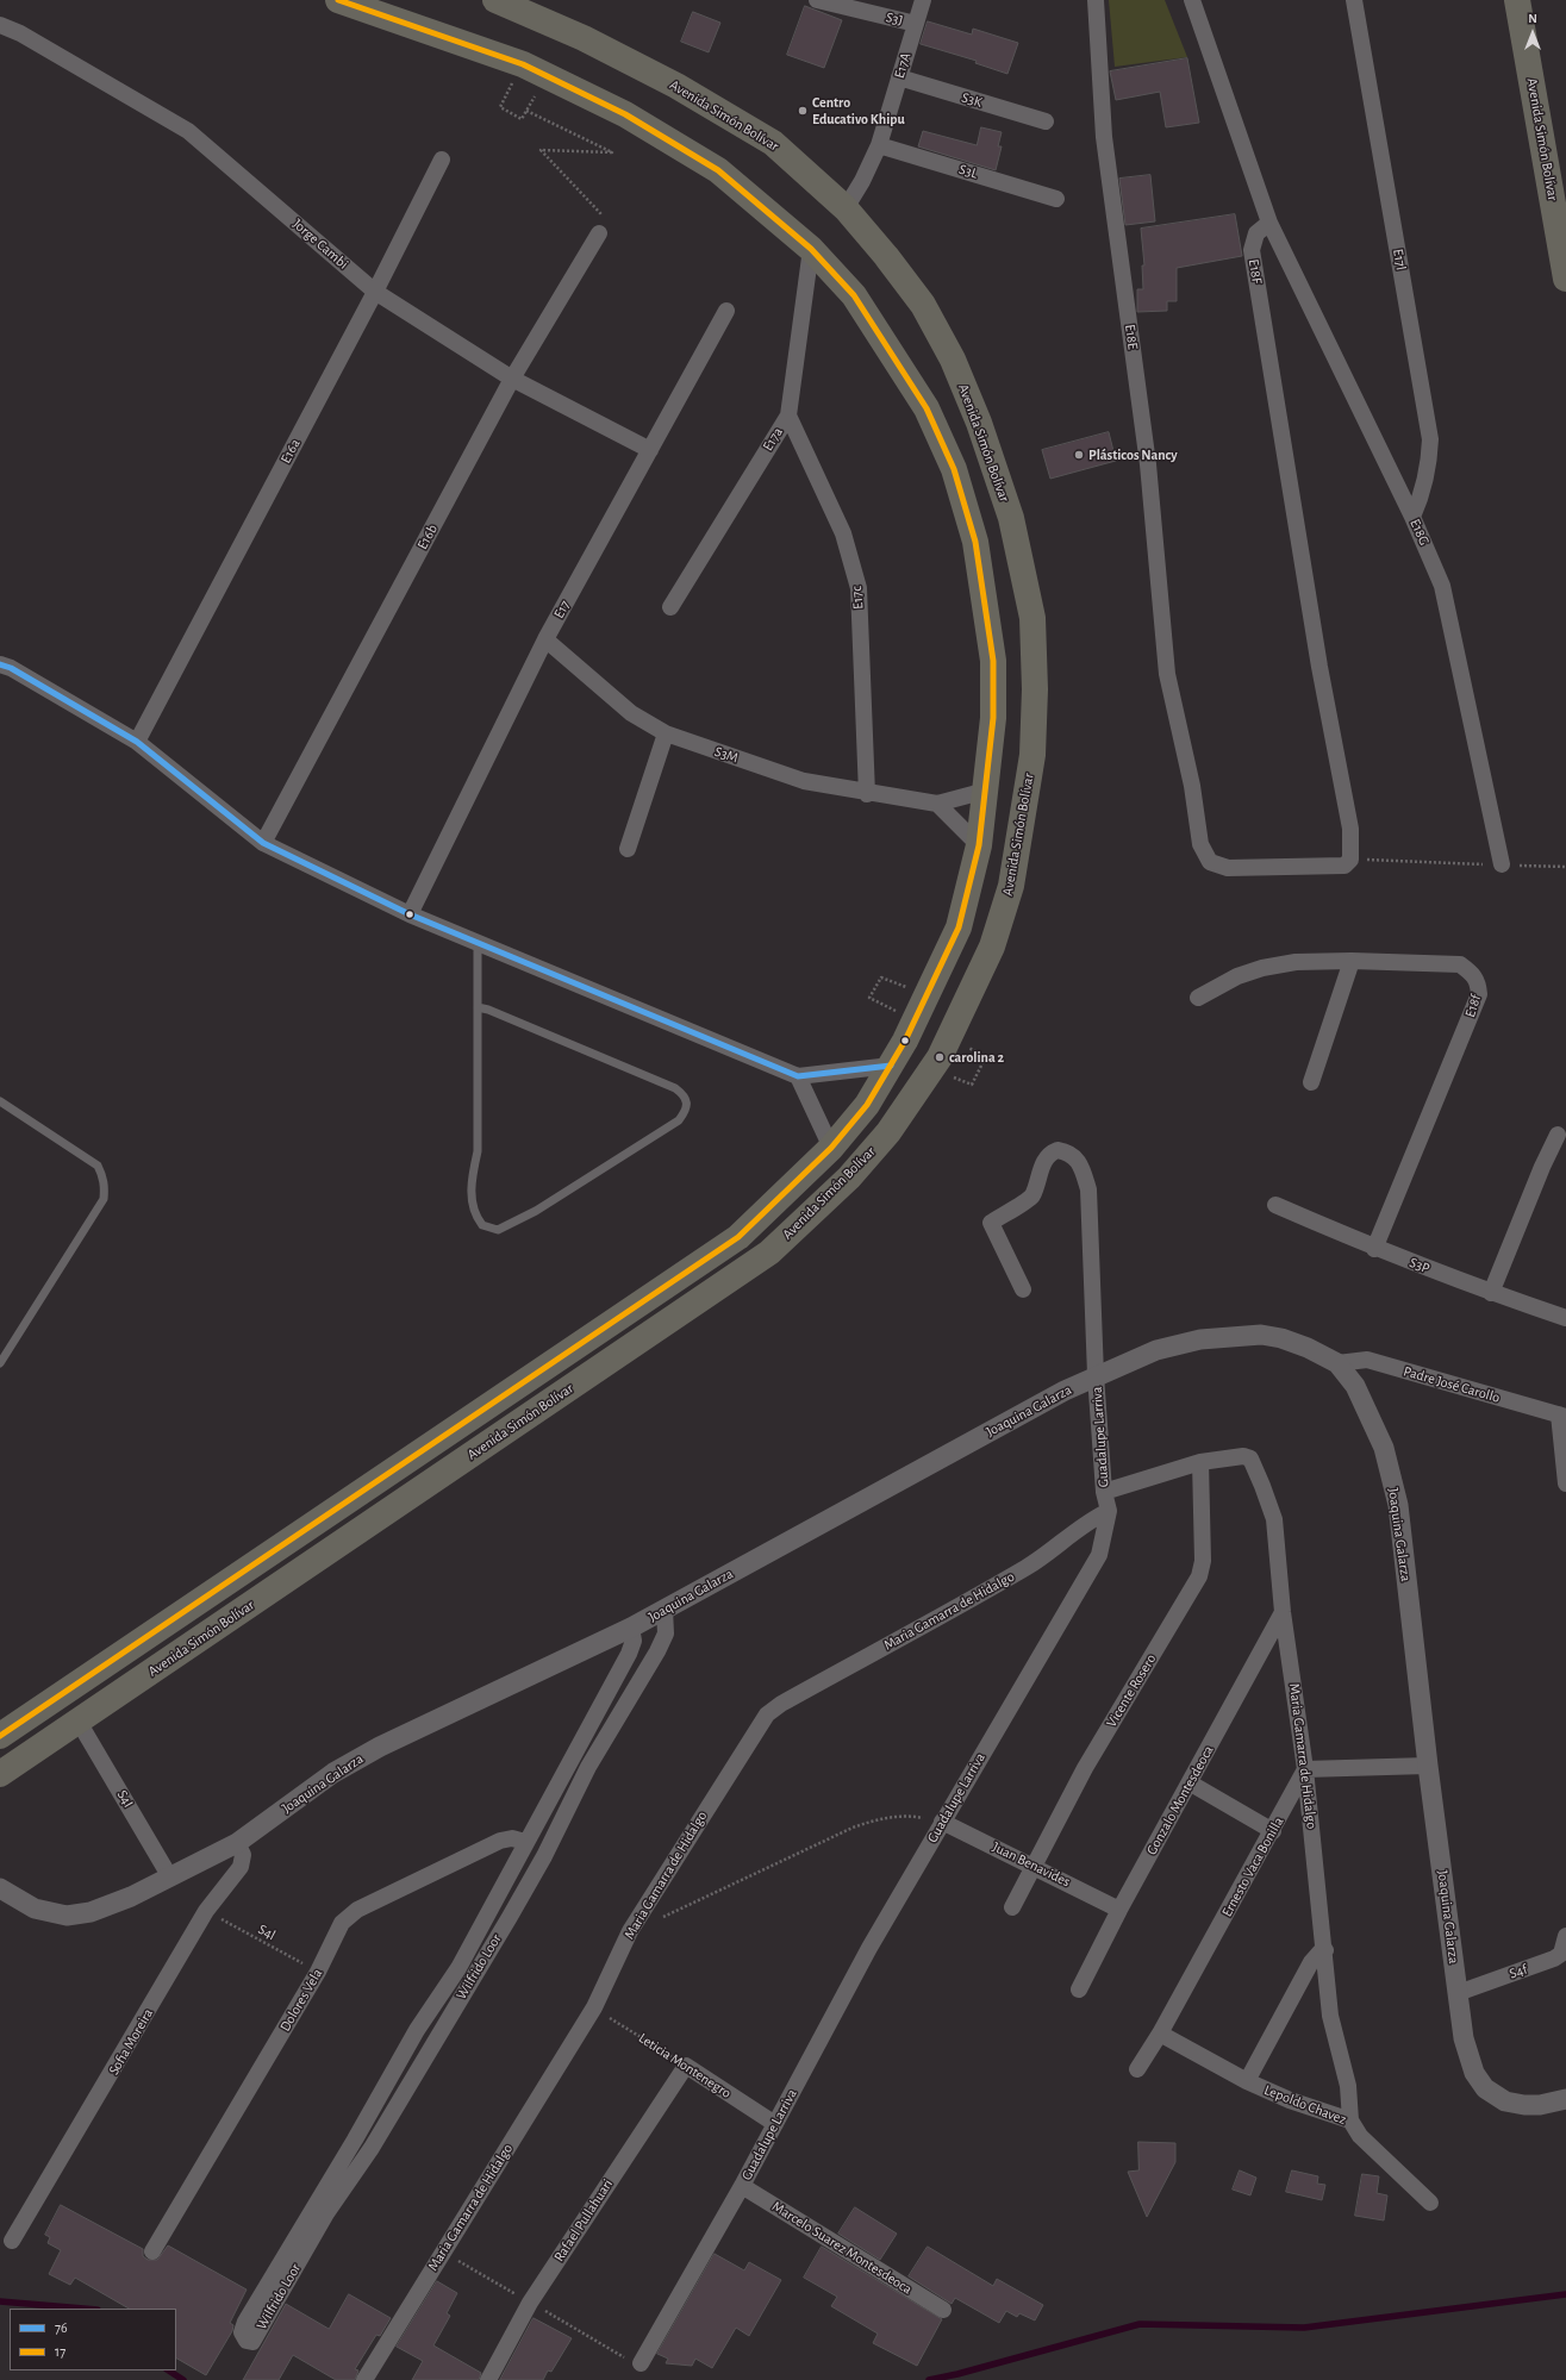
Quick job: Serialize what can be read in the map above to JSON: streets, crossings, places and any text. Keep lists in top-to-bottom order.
{
  "streets": {
    "highway": ["Avenida Simón Bolívar"],
    "street": [
      "S3J",
      "E17A",
      "S3K",
      "S3L",
      "Jorge Cambi",
      "E17l",
      "E18F",
      "E18E",
      "E17a",
      "E16a",
      "E18G",
      "E16b",
      "E17c",
      "E17",
      "S3M",
      "E18f",
      "S3P",
      "Padre José Carollo",
      "Joaquina Galarza",
      "Guadalupe Larriva",
      "Maria Gamarra de Hidalgo",
      "Vicente Rosero",
      "S4I",
      "Gonzalo Montesdeoca",
      "Juan Benavides",
      "Ernesto Vaca Bonilla",
      "Wilfrido Loor",
      "S4f",
      "Dolores Vela",
      "Sofia Moreira",
      "Leticia Montenegro",
      "Lepoldo Chavez",
      "Rafael Pullahuari",
      "Marcelo Suarez Montesdeoca"
    ],
    "path": ["S4l"]
  },
  "crossings": [
    ["S3J", "E17A"],
    ["E17A", "S3K"],
    ["E17A", "Avenida Simón Bolívar"],
    ["E17A", "S3L"],
    ["Avenida Simón Bolívar", "S4I"],
    ["Jorge Cambi", "E16a"],
    ["Jorge Cambi", "E16b"],
    ["Jorge Cambi", "E17"],
    ["E17l", "E18G"],
    ["E18F", "E18E"],
    ["E18F", "E18G"],
    ["E17a", "E17c"],
    ["E17c", "S3M"],
    ["E17", "S3M"],
    ["E18f", "S3P"],
    ["Padre José Carollo", "Joaquina Galarza"],
    ["Joaquina Galarza", "Guadalupe Larriva"],
    ["Joaquina Galarza", "S4I"],
    ["Joaquina Galarza", "Wilfrido Loor"],
    ["Joaquina Galarza", "S4f"],
    ["Joaquina Galarza", "Sofia Moreira"],
    ["Guadalupe Larriva", "Maria Gamarra de Hidalgo"],
    ["Guadalupe Larriva", "Juan Benavides"],
    ["Guadalupe Larriva", "Leticia Montenegro"],
    ["Guadalupe Larriva", "Marcelo Suarez Montesdeoca"],
    ["Maria Gamarra de Hidalgo", "Vicente Rosero"],
    ["Maria Gamarra de Hidalgo", "Gonzalo Montesdeoca"],
    ["Maria Gamarra de Hidalgo", "Ernesto Vaca Bonilla"],
    ["Maria Gamarra de Hidalgo", "Leticia Montenegro"],
    ["Maria Gamarra de Hidalgo", "Lepoldo Chavez"],
    ["Vicente Rosero", "Juan Benavides"],
    ["Gonzalo Montesdeoca", "Juan Benavides"],
    ["Ernesto Vaca Bonilla", "Lepoldo Chavez"],
    ["S4l", "Dolores Vela"],
    ["S4l", "Sofia Moreira"],
    ["Wilfrido Loor", "Dolores Vela"],
    ["Leticia Montenegro", "Rafael Pullahuari"]
  ],
  "places": ["Centro Educativo Khipu", "Plásticos Nancy", "carolina 2"],
  "lines": ["transit line 17", "transit line 76"],
  "legend": ["76", "17"],
  "north": "top"
}
